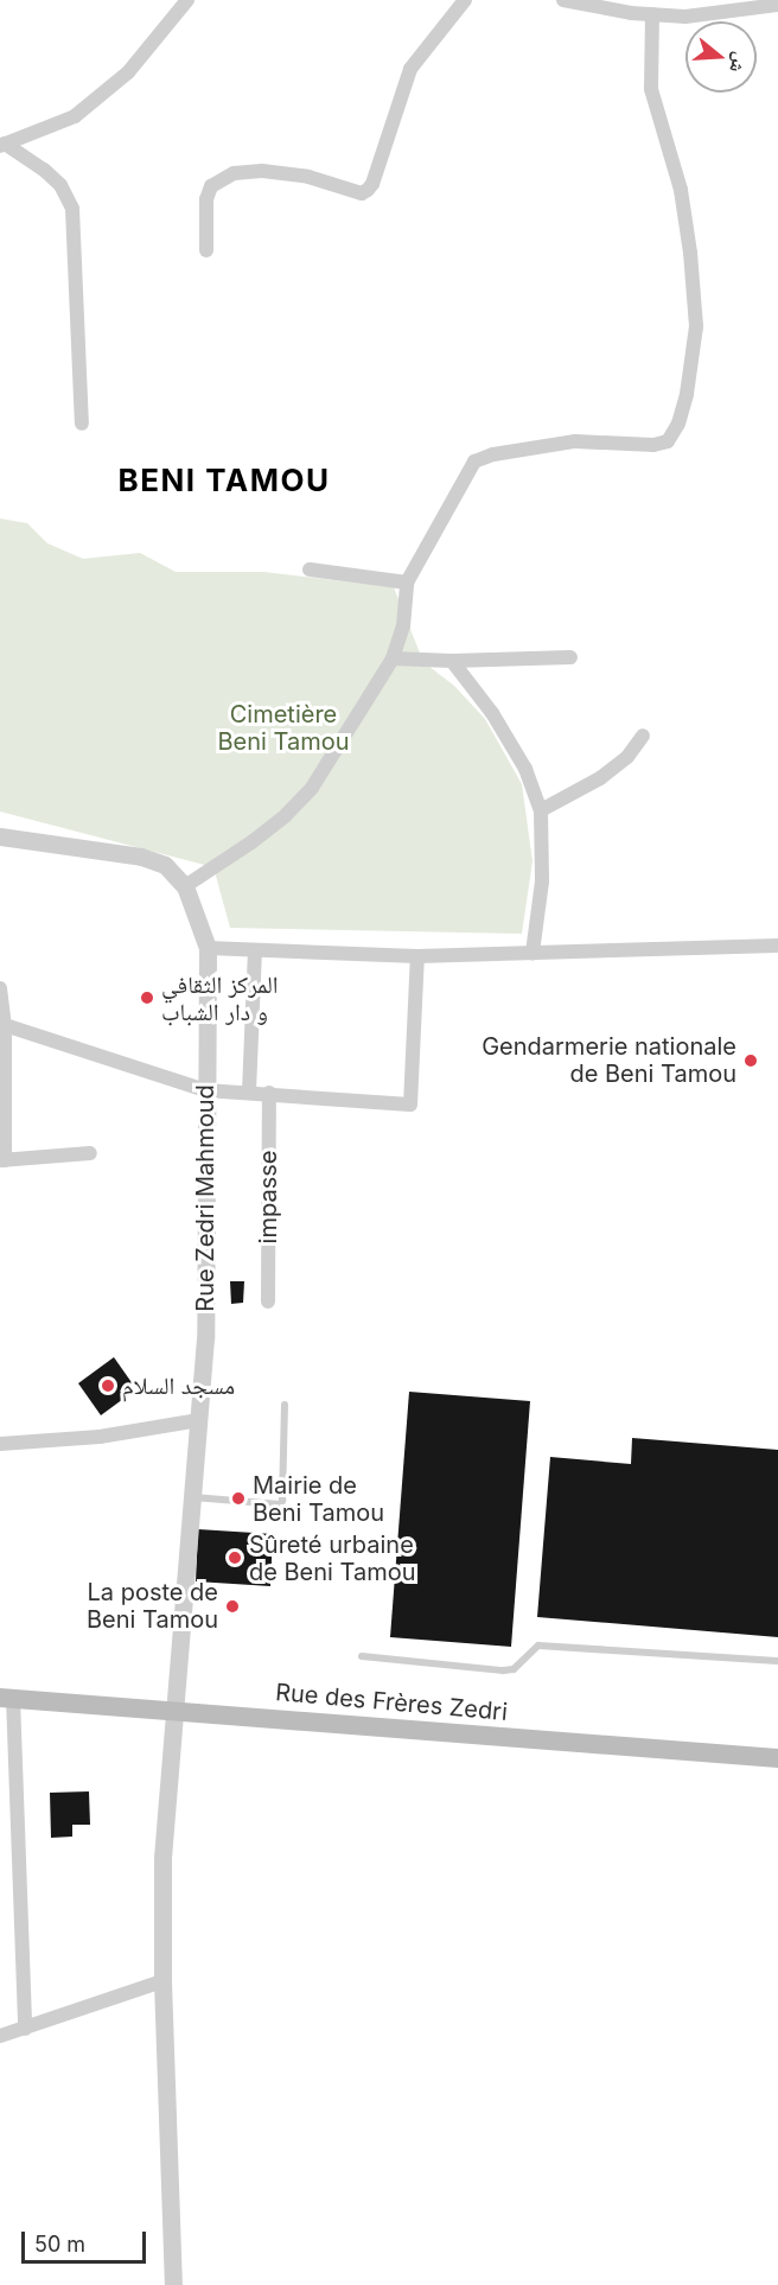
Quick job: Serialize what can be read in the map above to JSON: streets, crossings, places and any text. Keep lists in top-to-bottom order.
{
  "streets": {
    "main road": ["Rue des Frères Zedri"],
    "street": ["impasse", "Rue Zedri Mahmoud"]
  },
  "crossings": [
    ["Rue Zedri Mahmoud", "Rue des Frères Zedri"]
  ],
  "districts": ["BENI TAMOU"],
  "parks": ["Cimetière Beni Tamou"],
  "places": [
    "المركز الثقافي و دار الشباب",
    "Gendarmerie nationale de Beni Tamou",
    "مسجد السلام",
    "Mairie de Beni Tamou",
    "Sûreté urbaine de Beni Tamou",
    "La poste de Beni Tamou"
  ],
  "scale_bar": "50 m",
  "north": "right"
}
